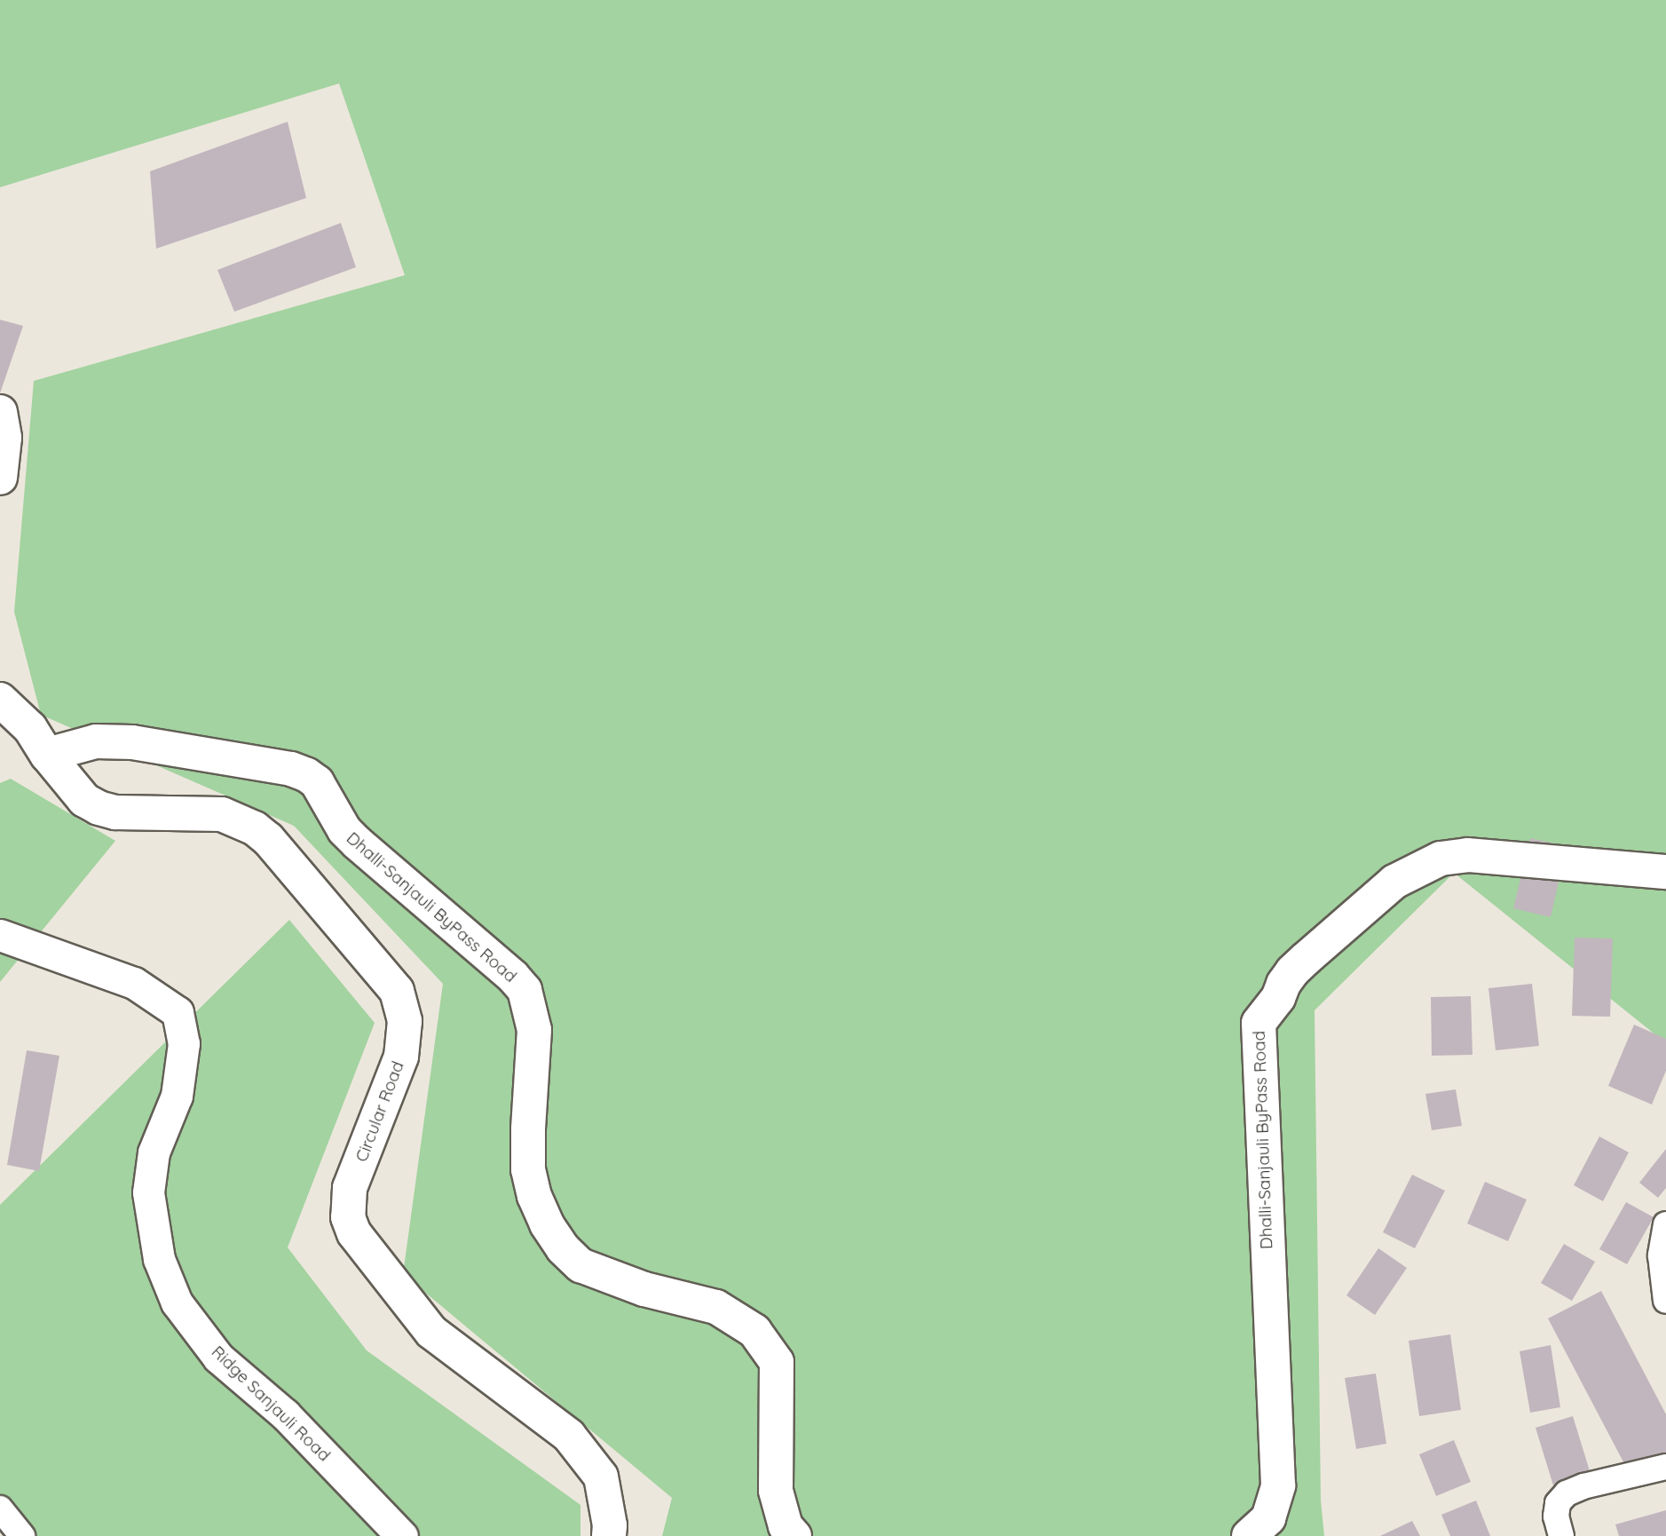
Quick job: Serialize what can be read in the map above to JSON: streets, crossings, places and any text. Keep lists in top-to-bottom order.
{
  "streets": {
    "main road": ["Dhalli-Sanjauli ByPass Road", "Circular Road"],
    "street": ["Ridge Sanjauli Road"]
  },
  "crossings": [
    ["Dhalli-Sanjauli ByPass Road", "Circular Road"]
  ]
}
